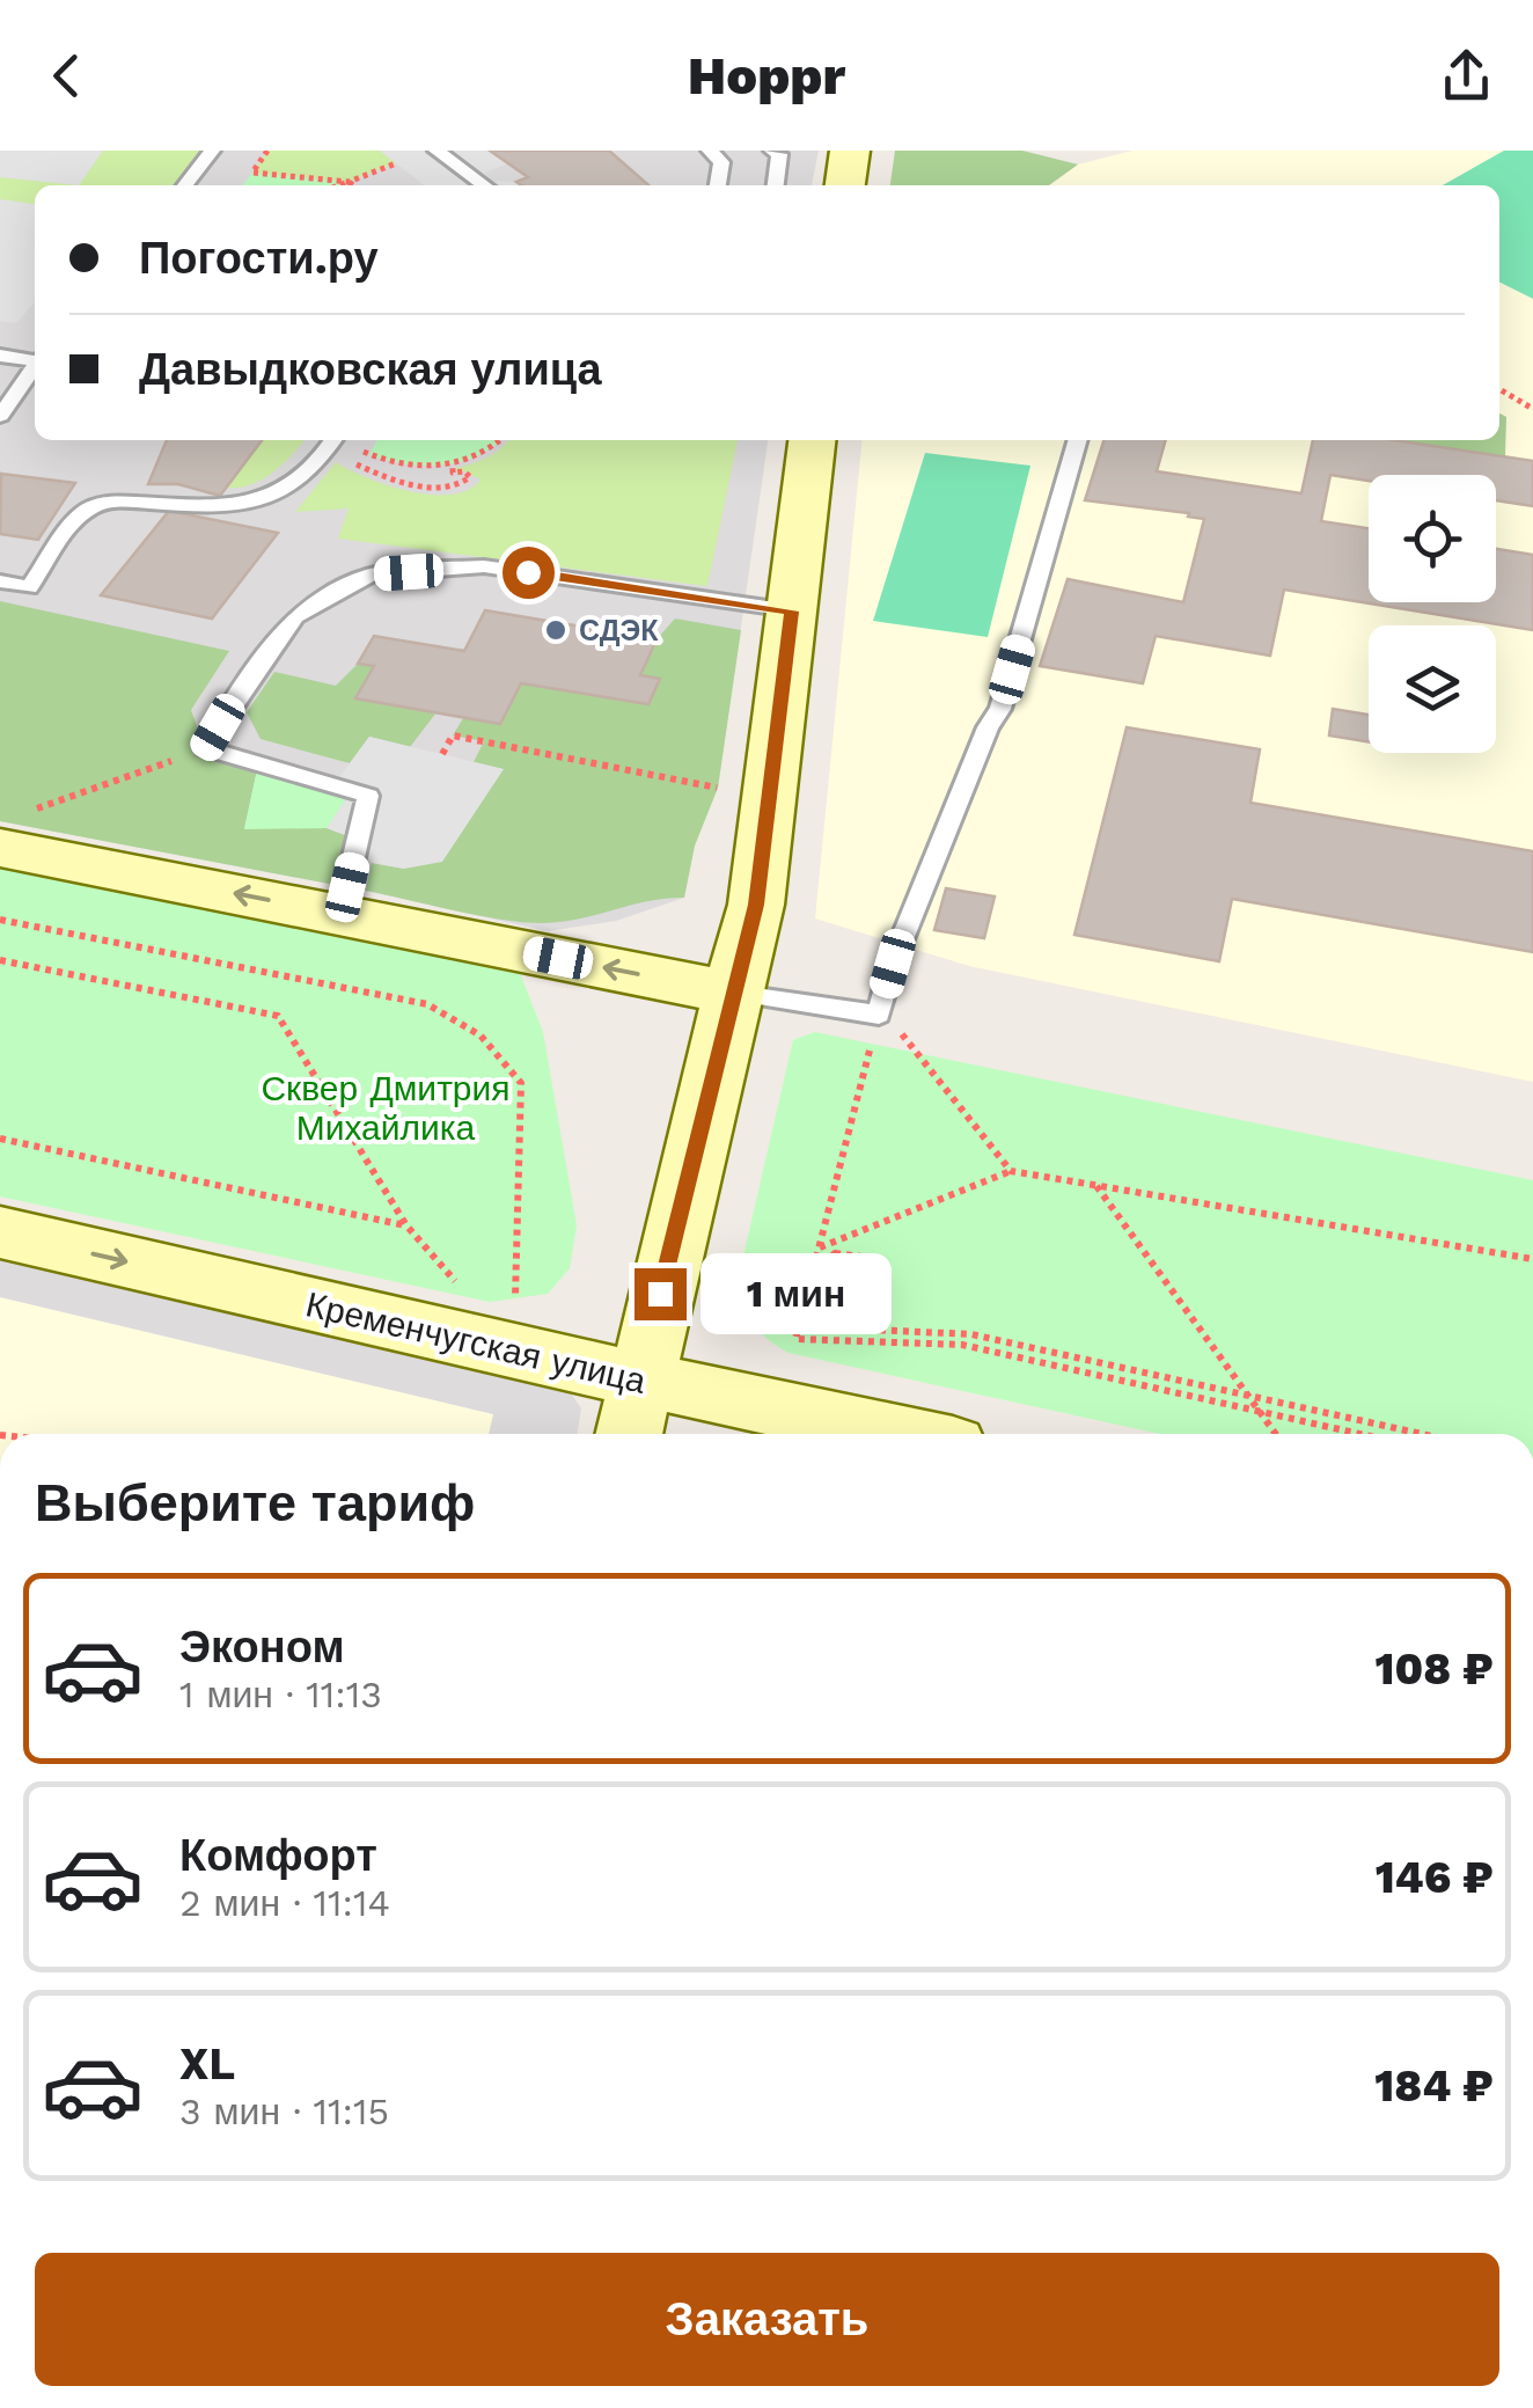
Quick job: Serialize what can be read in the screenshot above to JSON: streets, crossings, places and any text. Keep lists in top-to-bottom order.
{
  "streets": {
    "street": ["Кременчугская улица"]
  },
  "parks": ["Сквер Дмитрия Михайлика"],
  "places": ["СДЭК"],
  "page": {
    "header": "Hoppr",
    "banner": ["Погости.ру", "Давыдковская улица"],
    "bubble": "1 мин",
    "heading": "Выберите тариф",
    "list": [
      {
        "name": "Эконом",
        "note": "1 мин · 11:13",
        "value": "108 ₽"
      },
      {
        "name": "Комфорт",
        "note": "2 мин · 11:14",
        "value": "146 ₽"
      },
      {
        "name": "XL",
        "note": "3 мин · 11:15",
        "value": "184 ₽"
      }
    ],
    "buttons": "Заказать"
  }
}
